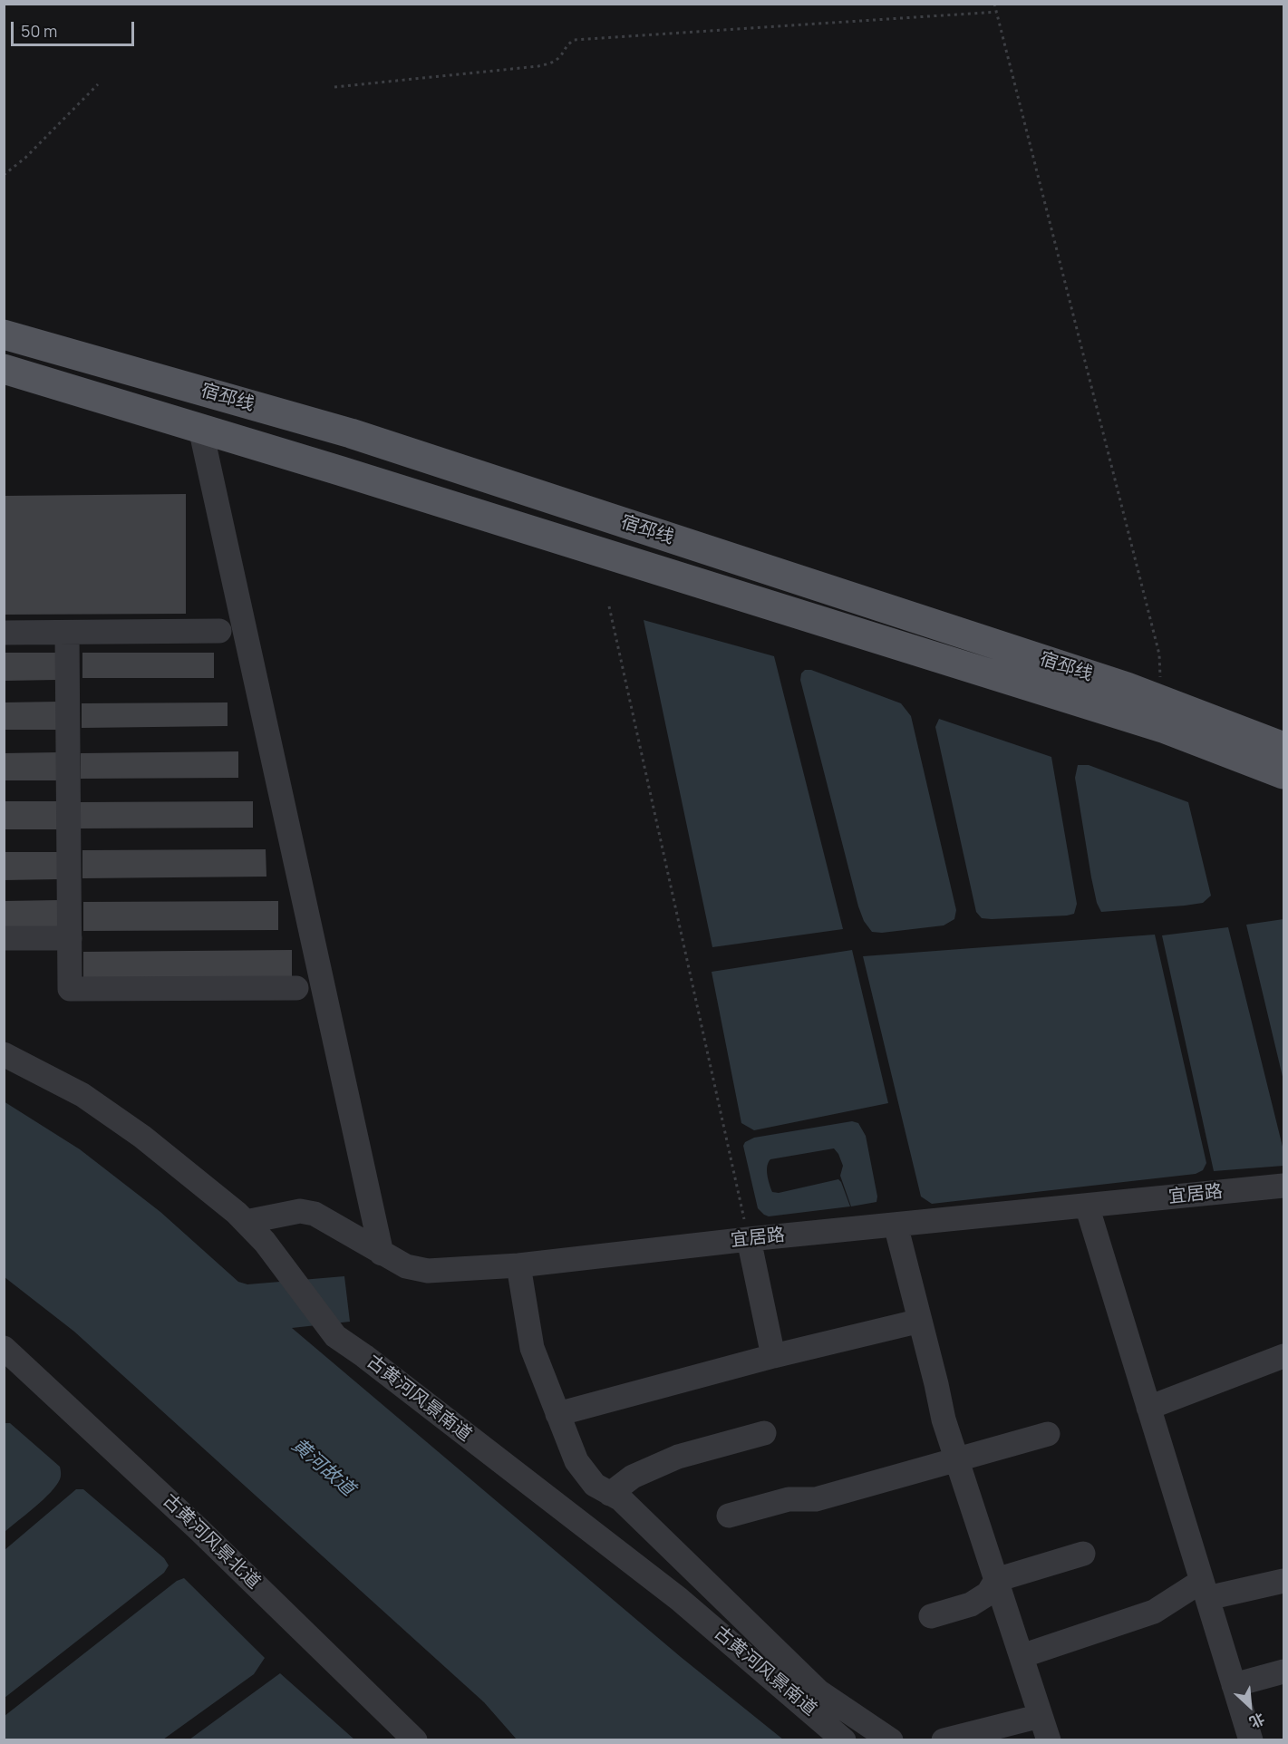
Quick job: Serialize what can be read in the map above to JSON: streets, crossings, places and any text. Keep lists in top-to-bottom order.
{
  "streets": {
    "main road": ["宿邳线"],
    "street": ["宜居路", "古黄河风景南道", "古黄河风景北道"]
  },
  "crossings": [
    ["宜居路", "古黄河风景南道"]
  ],
  "water": ["黄河故道"],
  "scale_bar": "50 m",
  "north": "bottom right"
}
